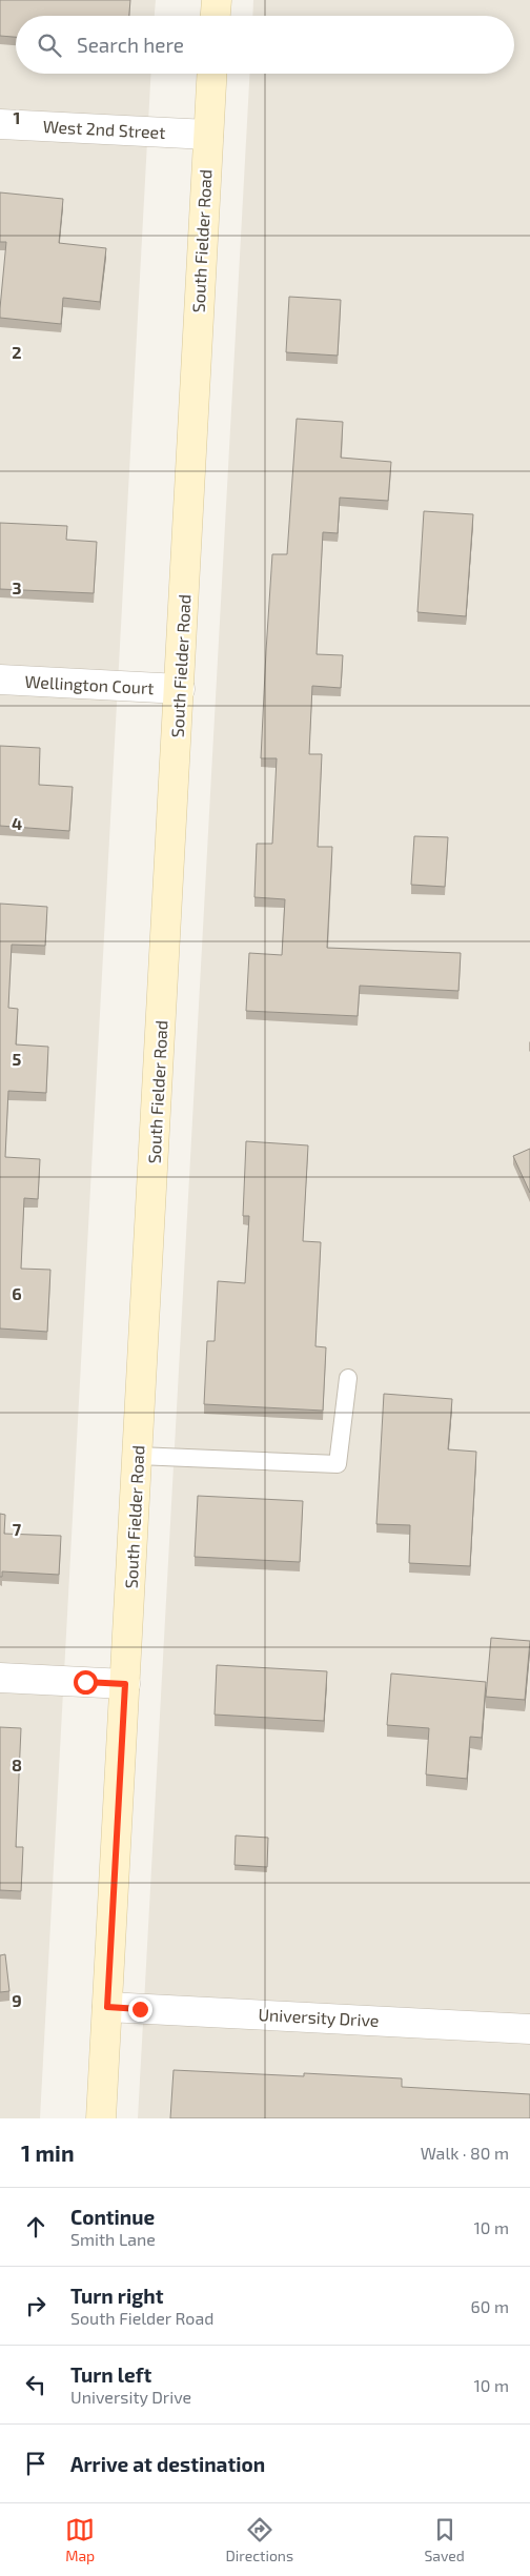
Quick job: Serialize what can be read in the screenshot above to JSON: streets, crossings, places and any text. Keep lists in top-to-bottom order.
{
  "streets": {
    "main road": ["South Fielder Road"],
    "street": ["West 2nd Street", "Wellington Court", "University Drive"]
  },
  "crossings": [
    ["West 2nd Street", "South Fielder Road"],
    ["South Fielder Road", "Wellington Court"],
    ["South Fielder Road", "University Drive"]
  ],
  "page": {
    "search": "Search here",
    "heading": ["1 min", "Walk · 80 m"],
    "list": [
      ["Continue", "Smith Lane", "10 m"],
      ["Turn right", "South Fielder Road", "60 m"],
      ["Turn left", "University Drive", "10 m"],
      "Arrive at destination"
    ],
    "nav": ["Map", "Directions", "Saved"]
  },
  "grid": {
    "rows": [
      "1",
      "2",
      "3",
      "4",
      "5",
      "6",
      "7",
      "8",
      "9"
    ]
  }
}
